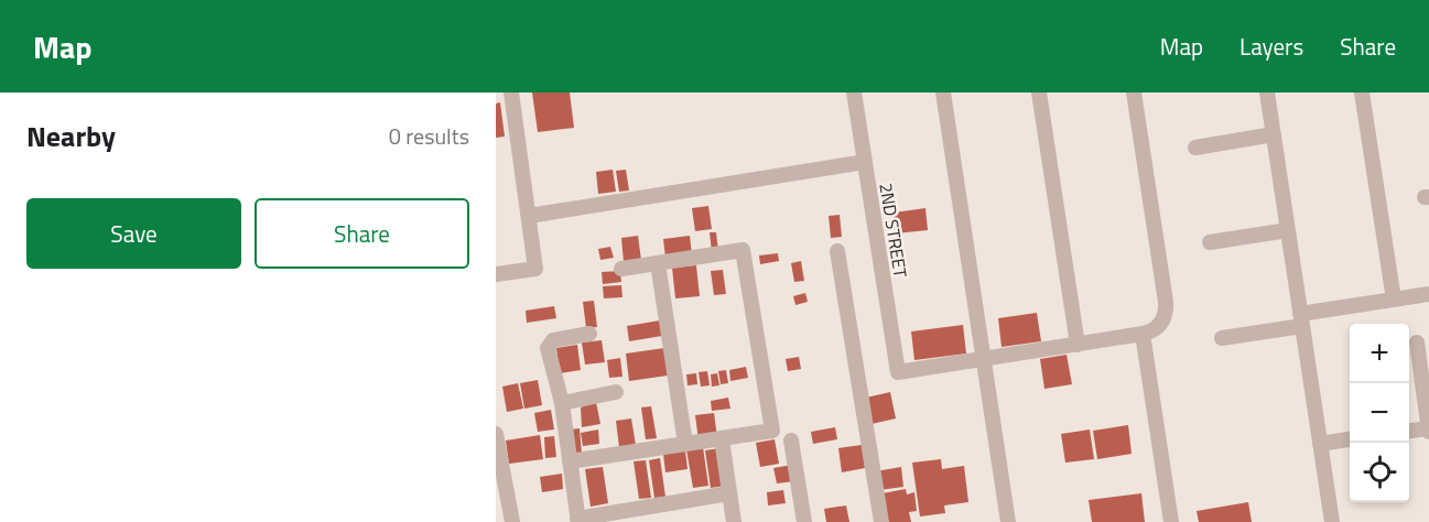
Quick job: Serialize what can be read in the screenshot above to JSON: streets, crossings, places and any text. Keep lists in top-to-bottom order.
{
  "streets": {
    "street": ["2ND STREET"]
  },
  "page": {
    "header": "Map",
    "nav": ["Map", "Layers", "Share"],
    "heading": ["Nearby", "0 results"],
    "buttons": ["Save", "Share"],
    "map_buttons": ["+", "−"]
  }
}
